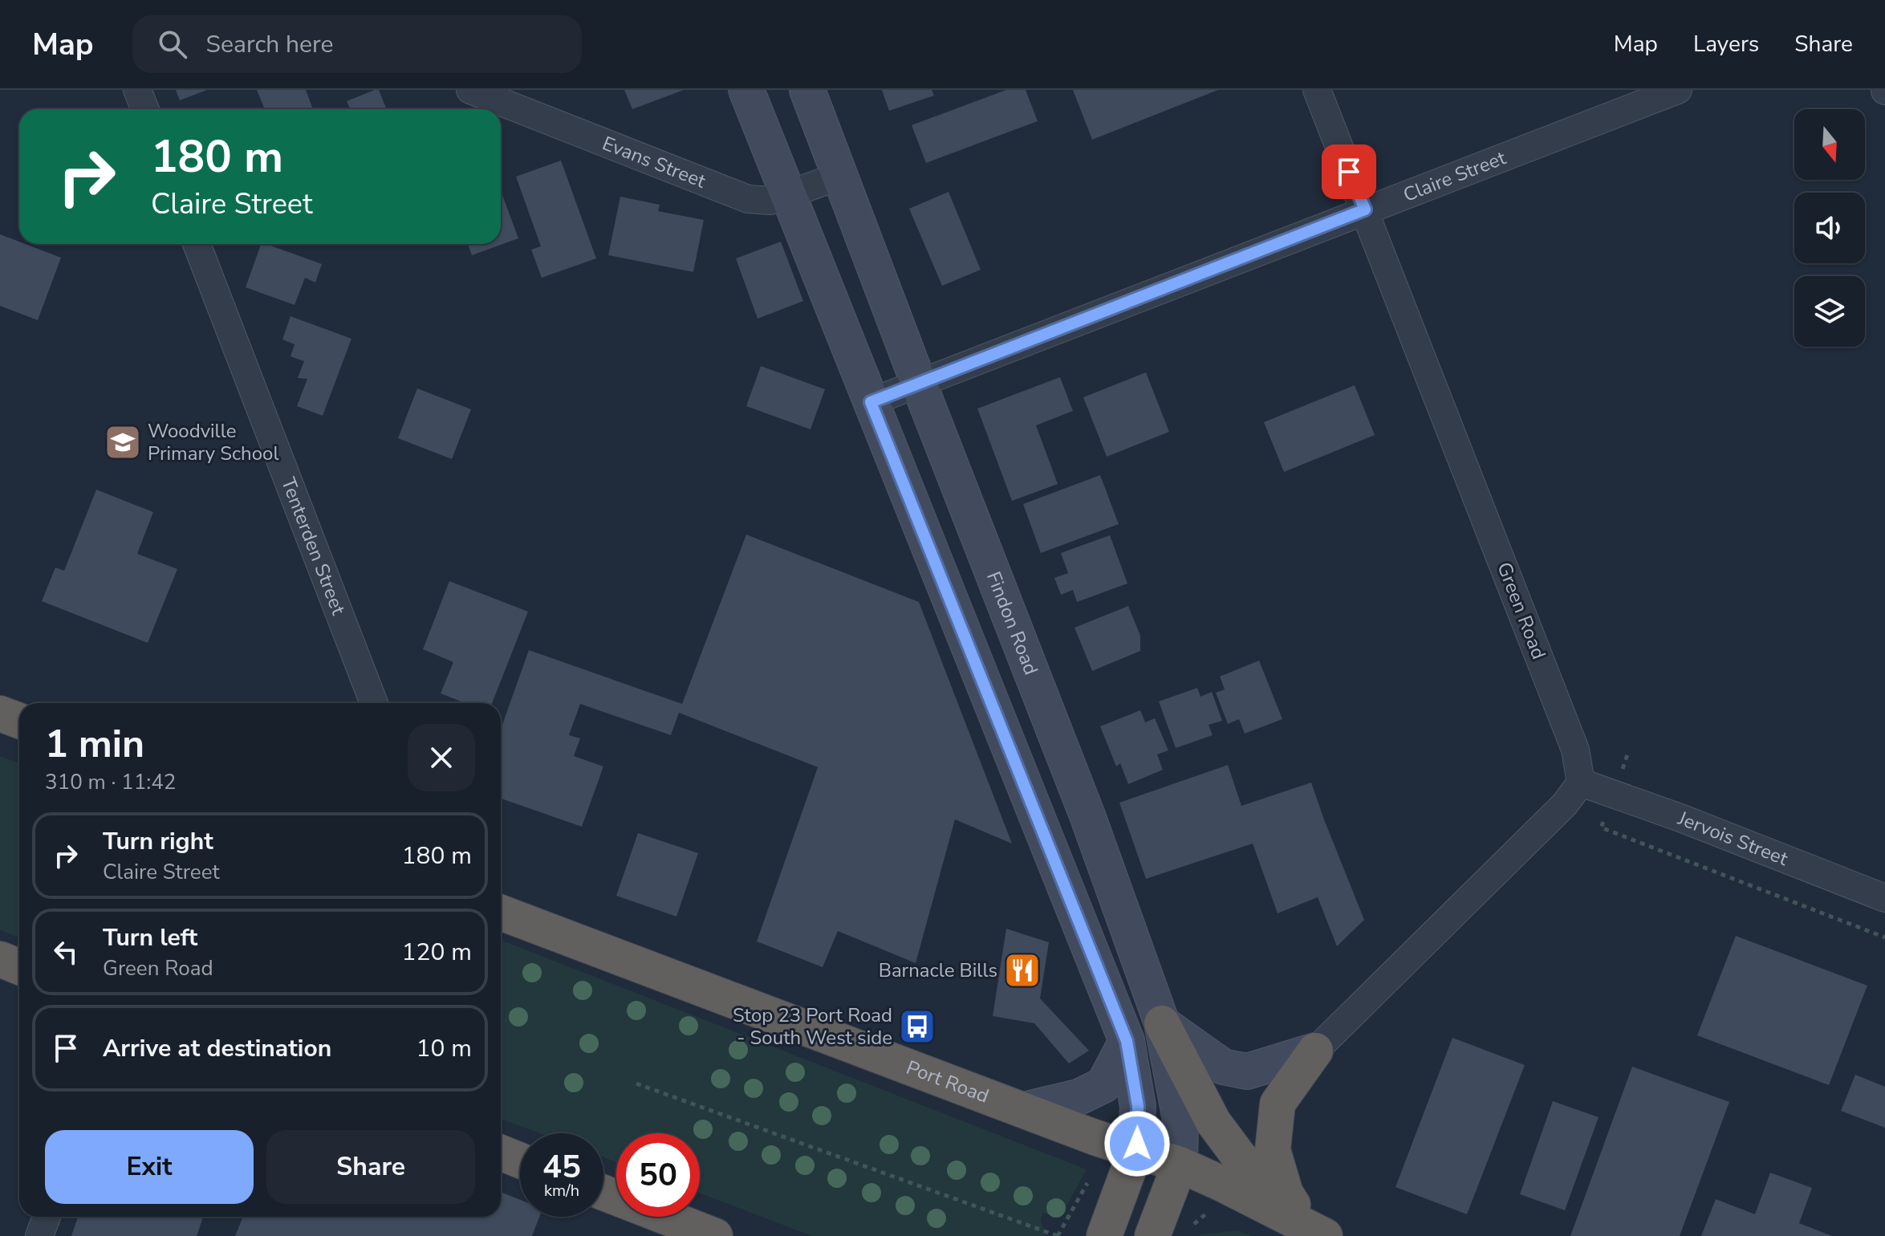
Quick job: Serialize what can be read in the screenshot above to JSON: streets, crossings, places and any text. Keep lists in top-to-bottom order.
{
  "streets": {
    "highway": ["Port Road"],
    "main road": ["Findon Road"],
    "street": [
      "Evans Street",
      "Claire Street",
      "Tenterden Street",
      "Green Road",
      "Jervois Street"
    ]
  },
  "crossings": [
    ["Evans Street", "Findon Road"],
    ["Claire Street", "Green Road"],
    ["Claire Street", "Findon Road"],
    ["Green Road", "Jervois Street"],
    ["Findon Road", "Port Road"]
  ],
  "places": {
    "school or university": ["Woodville Primary School"],
    "restaurant": ["Barnacle Bills"],
    "bus stop": ["Stop 23 Port Road - South West side"]
  },
  "north": "bottom",
  "page": {
    "header": "Map",
    "search": "Search here",
    "nav": ["Map", "Layers", "Share"],
    "turn": ["180 m", "Claire Street"],
    "heading": ["1 min", "310 m · 11:42"],
    "list": [
      {
        "name": "Turn right",
        "note": "Claire Street",
        "value": "180 m"
      },
      {
        "name": "Turn left",
        "note": "Green Road",
        "value": "120 m"
      },
      {
        "name": "Arrive at destination",
        "value": "10 m"
      }
    ],
    "buttons": ["Exit", "Share"],
    "speed": "45 km/h",
    "limit": "50"
  }
}
